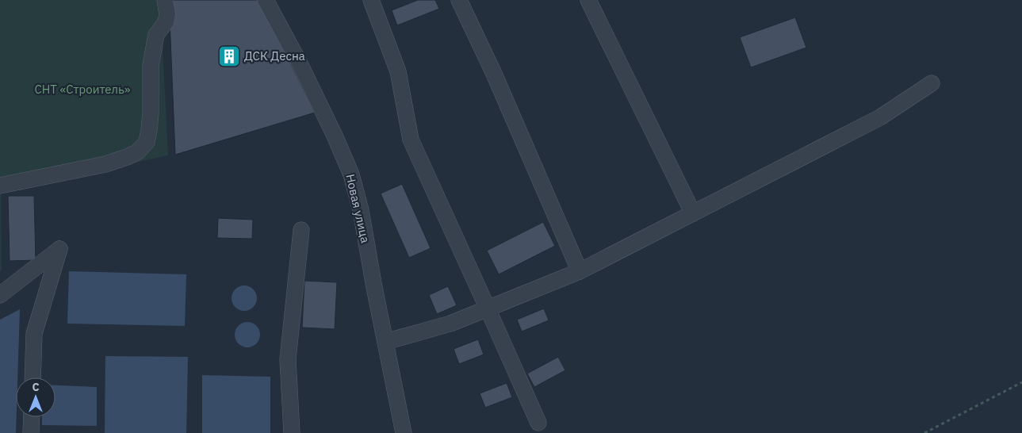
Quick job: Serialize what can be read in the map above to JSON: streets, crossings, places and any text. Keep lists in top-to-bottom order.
{
  "streets": {
    "street": ["Новая улица"]
  },
  "parks": ["СНТ «Строитель»"],
  "places": {
    "building": ["ДСК Десна"]
  },
  "north": "top"
}
